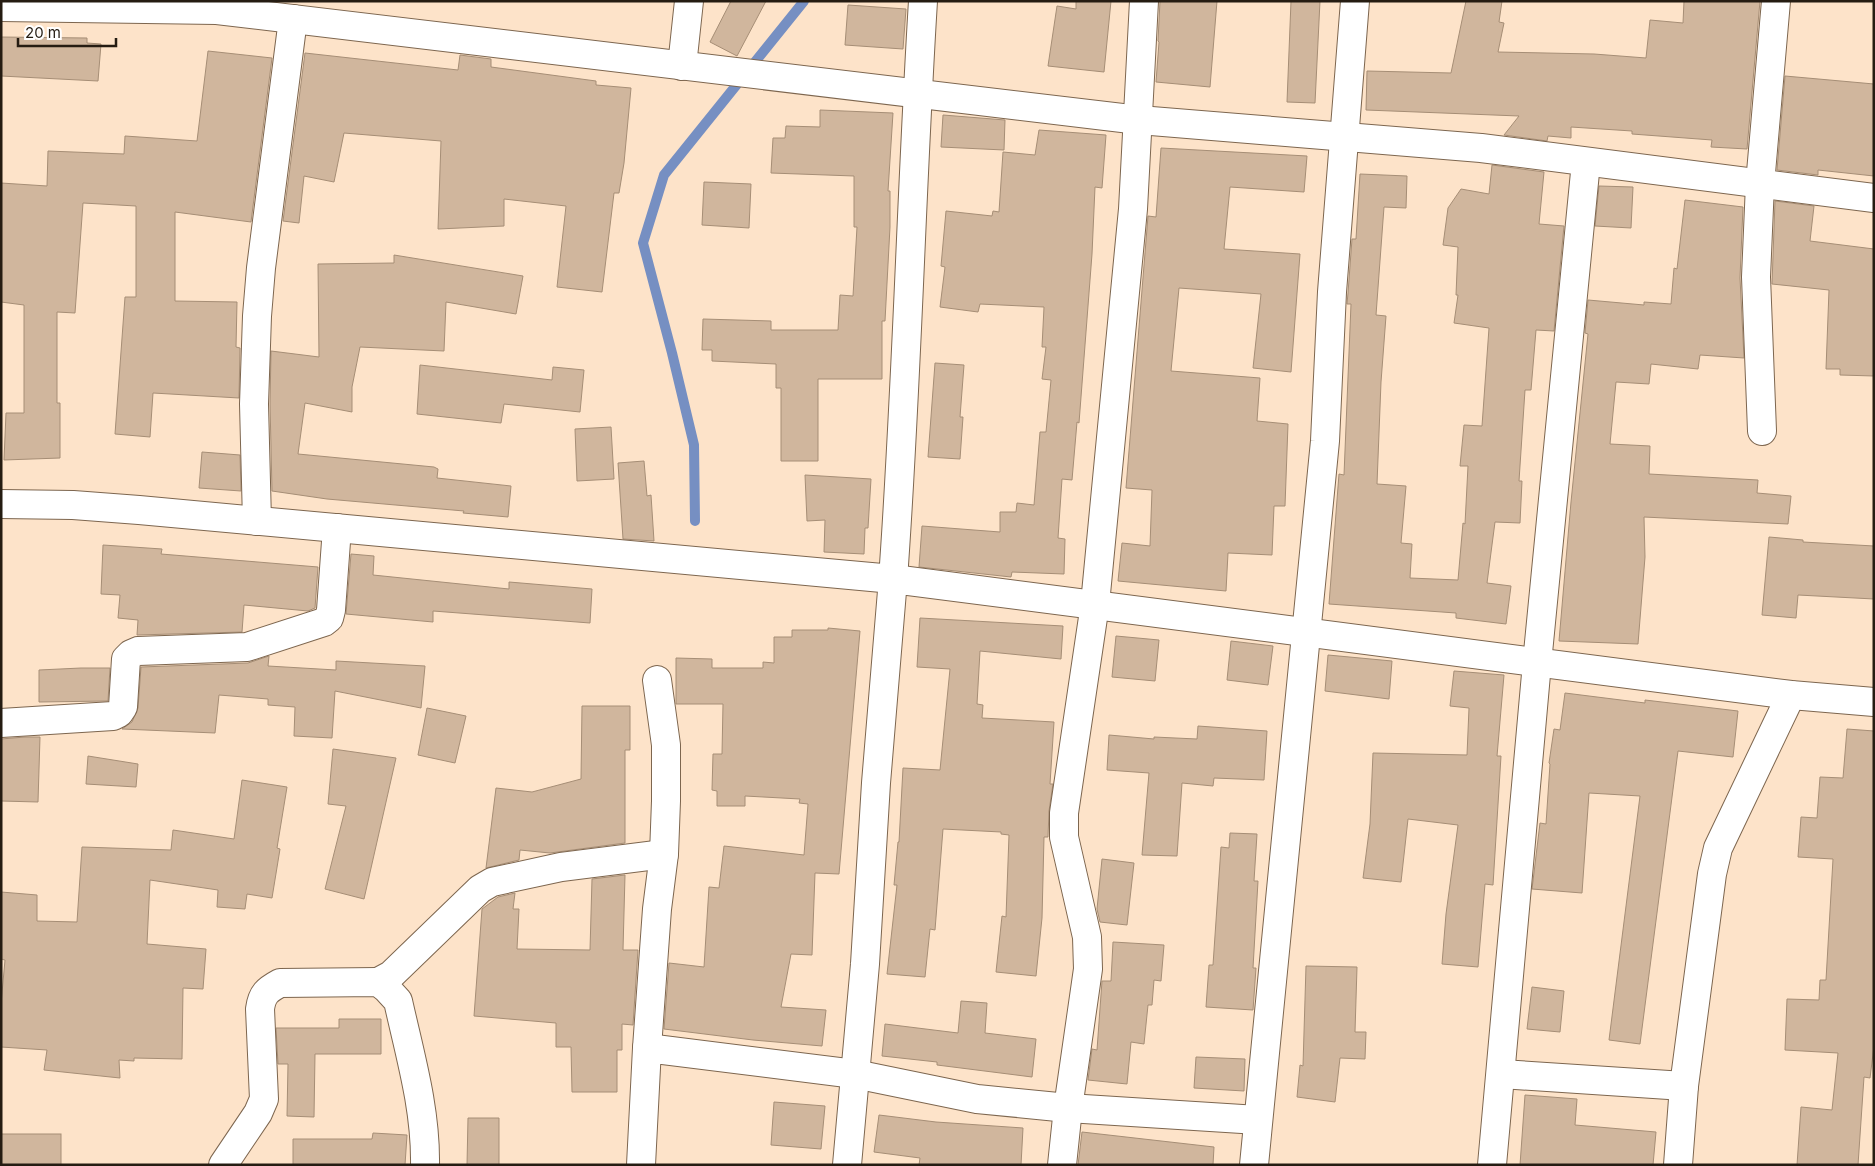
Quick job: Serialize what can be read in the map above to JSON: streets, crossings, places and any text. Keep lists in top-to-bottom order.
{
  "scale_bar": "20 m"
}
